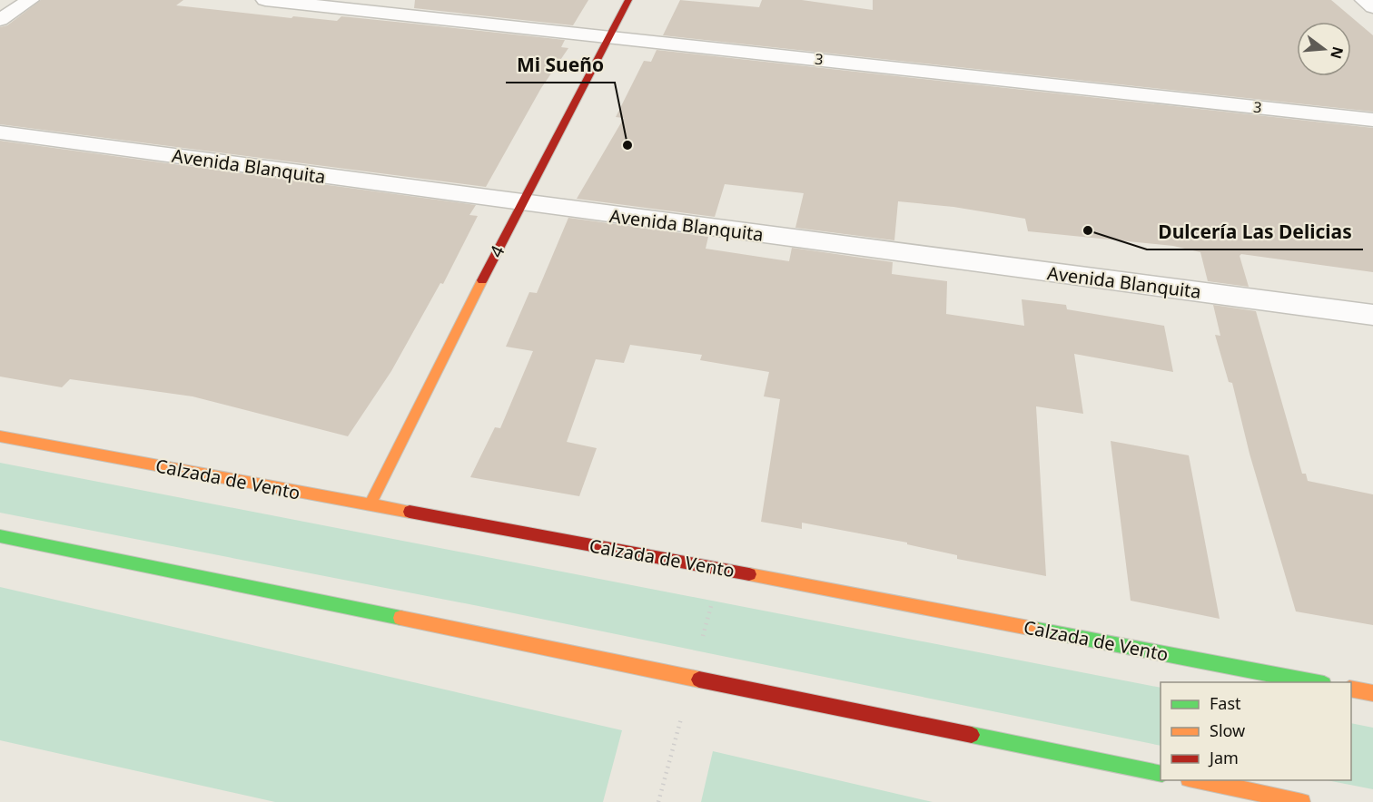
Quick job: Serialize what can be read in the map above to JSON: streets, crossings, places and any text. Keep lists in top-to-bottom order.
{
  "streets": {
    "main road": ["4", "Calzada de Vento"],
    "street": ["3", "Avenida Blanquita"]
  },
  "crossings": [
    ["3", "4"],
    ["Avenida Blanquita", "4"],
    ["4", "Calzada de Vento"]
  ],
  "places": ["Mi Sueño", "Dulcería Las Delicias"],
  "legend": ["Fast", "Slow", "Jam"],
  "north": "right"
}
